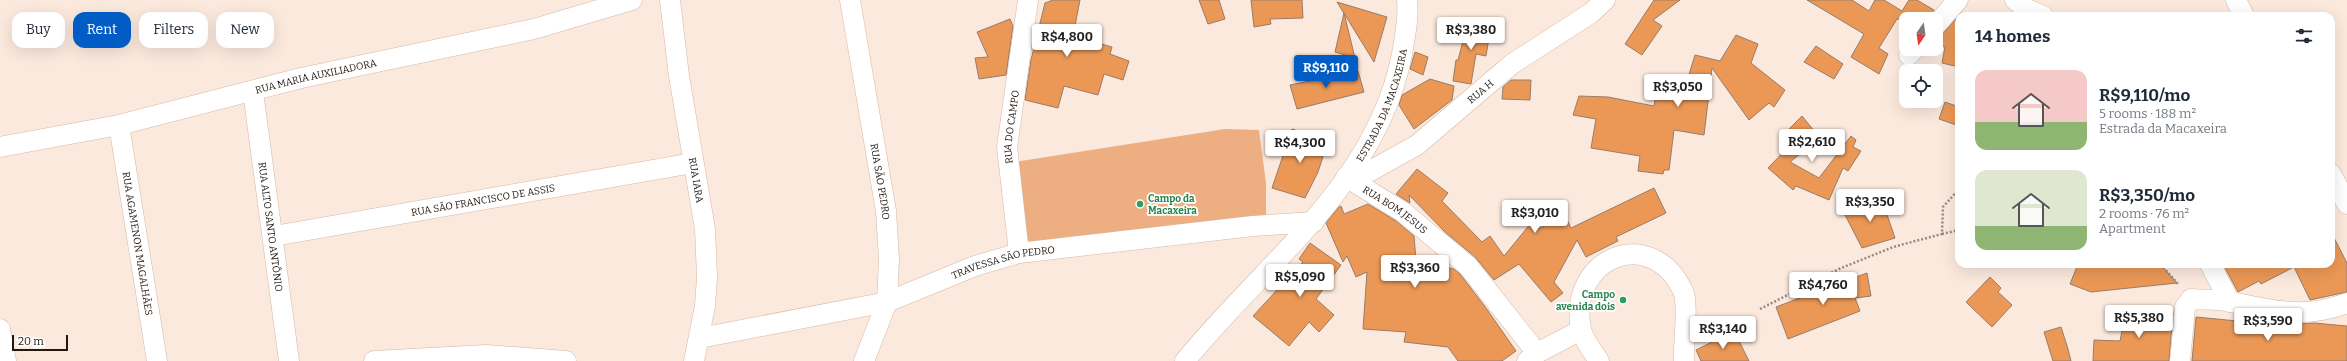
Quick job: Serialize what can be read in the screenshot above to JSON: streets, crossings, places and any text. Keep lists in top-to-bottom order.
{
  "streets": {
    "street": [
      "RUA MARIA AUXILIADORA",
      "RUA H",
      "ESTRADA DA MACAXEIRA",
      "RUA DO CAMPO",
      "RUA IARA",
      "RUA SÃO PEDRO",
      "RUA SÃO FRANCISCO DE ASSIS",
      "RUA BOM JESUS",
      "RUA ALTO SANTO ANTÔNIO",
      "RUA AGAMENON MAGALHÃES",
      "TRAVESSA SÃO PEDRO"
    ]
  },
  "crossings": [
    ["RUA MARIA AUXILIADORA", "RUA ALTO SANTO ANTÔNIO"],
    ["RUA MARIA AUXILIADORA", "RUA AGAMENON MAGALHÃES"],
    ["RUA H", "ESTRADA DA MACAXEIRA"],
    ["RUA H", "RUA BOM JESUS"],
    ["ESTRADA DA MACAXEIRA", "RUA BOM JESUS"],
    ["ESTRADA DA MACAXEIRA", "TRAVESSA SÃO PEDRO"],
    ["RUA DO CAMPO", "TRAVESSA SÃO PEDRO"],
    ["RUA IARA", "RUA SÃO FRANCISCO DE ASSIS"],
    ["RUA IARA", "TRAVESSA SÃO PEDRO"],
    ["RUA SÃO PEDRO", "TRAVESSA SÃO PEDRO"],
    ["RUA SÃO FRANCISCO DE ASSIS", "RUA ALTO SANTO ANTÔNIO"]
  ],
  "places": ["Campo da Macaxeira", "Campo avenida dois"],
  "scale_bar": "20 m",
  "north": "bottom",
  "page": {
    "chip": [
      "Buy",
      "Rent",
      "Filters",
      "New"
    ],
    "heading": "14 homes",
    "price": [
      "R$3,380",
      "R$4,800",
      "R$9,110",
      "R$3,050",
      "R$2,610",
      "R$4,300",
      "R$3,350",
      "R$3,010",
      "R$3,360",
      "R$5,090",
      "R$4,760",
      "R$5,380",
      "R$3,590",
      "R$3,140"
    ],
    "list": [
      {
        "name": "R$9,110/mo",
        "note": "5 rooms · 188 m² · Estrada da Macaxeira"
      },
      {
        "name": "R$3,350/mo",
        "note": "2 rooms · 76 m² · Apartment"
      }
    ],
    "scale": "20 m"
  }
}
